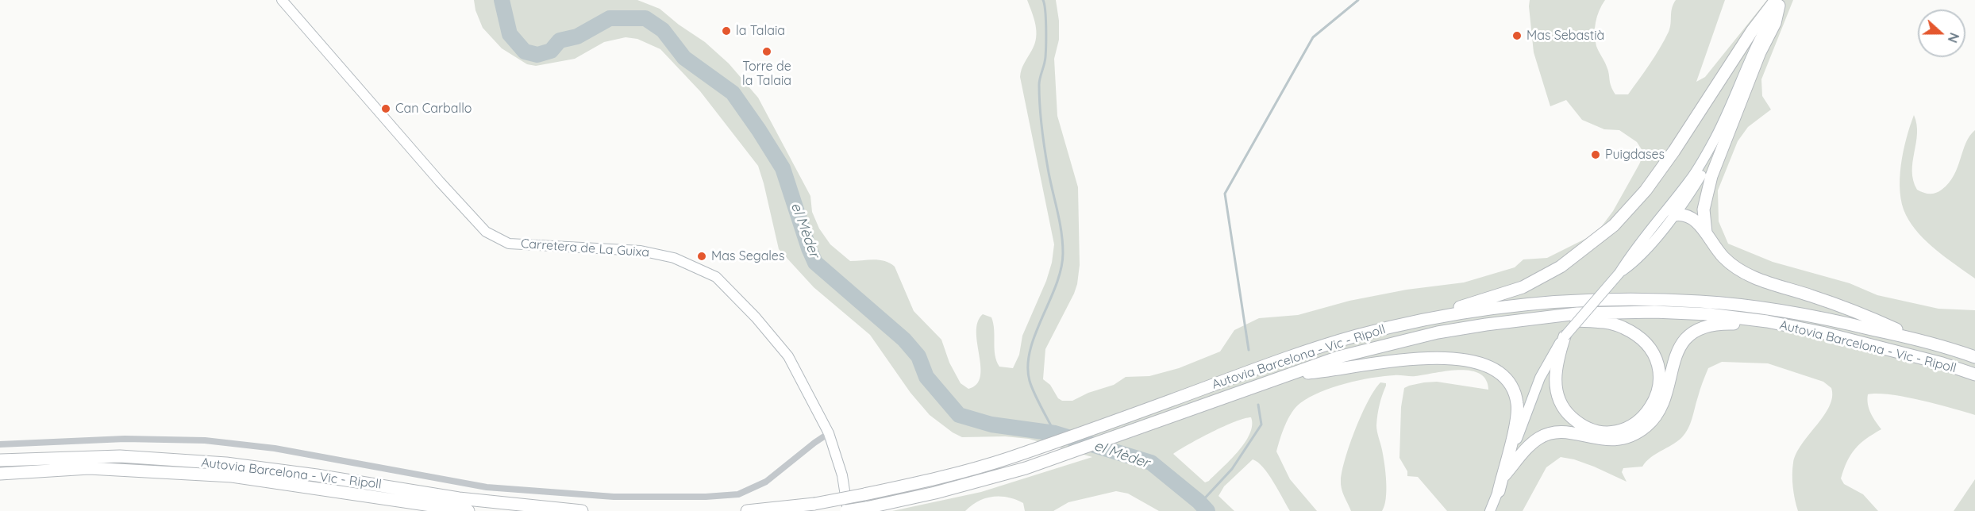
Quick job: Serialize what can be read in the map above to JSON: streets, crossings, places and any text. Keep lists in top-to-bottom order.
{
  "streets": {
    "highway": ["Autovia Barcelona - Vic - Ripoll"],
    "street": ["Carretera de La Guixa"]
  },
  "crossings": [
    ["Carretera de La Guixa", "Autovia Barcelona - Vic - Ripoll"]
  ],
  "water": ["el Mèder"],
  "places": [
    "la Talaia",
    "Mas Sebastià",
    "Torre de la Talaia",
    "Can Carballo",
    "Puigdases",
    "Mas Segales"
  ],
  "north": "right"
}
